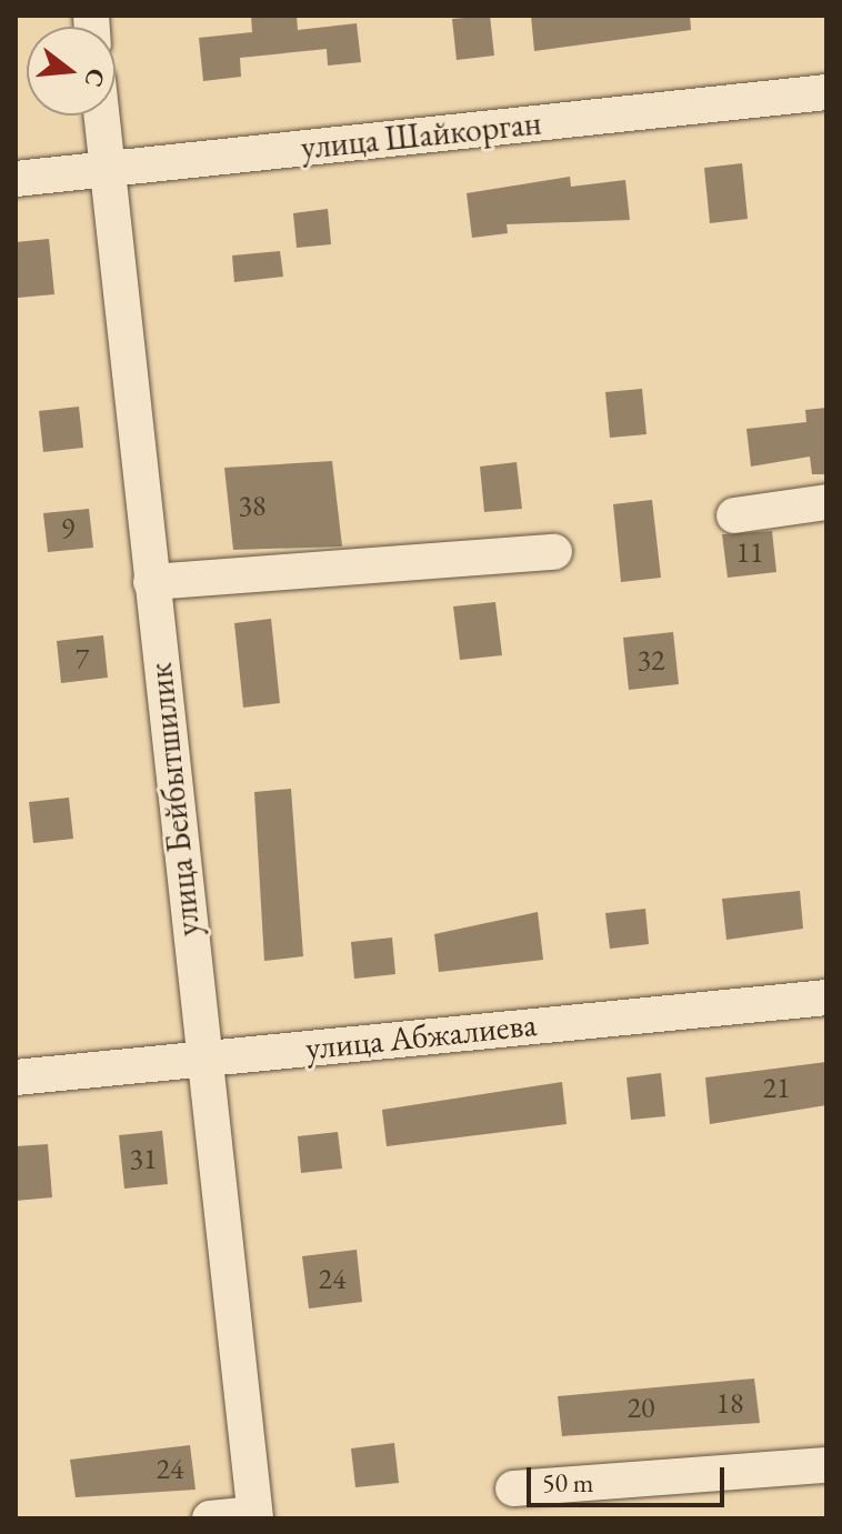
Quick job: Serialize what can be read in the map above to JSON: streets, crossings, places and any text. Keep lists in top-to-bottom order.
{
  "streets": {
    "street": ["улица Шайкорган", "улица Бейбытшилик", "улица Абжалиева"]
  },
  "crossings": [
    ["улица Шайкорган", "улица Бейбытшилик"],
    ["улица Бейбытшилик", "улица Абжалиева"]
  ],
  "house_numbers": [
    "38",
    "9",
    "11",
    "7",
    "32",
    "21",
    "31",
    "24",
    "18",
    "20",
    "24"
  ],
  "scale_bar": "50 m",
  "north": "right"
}
